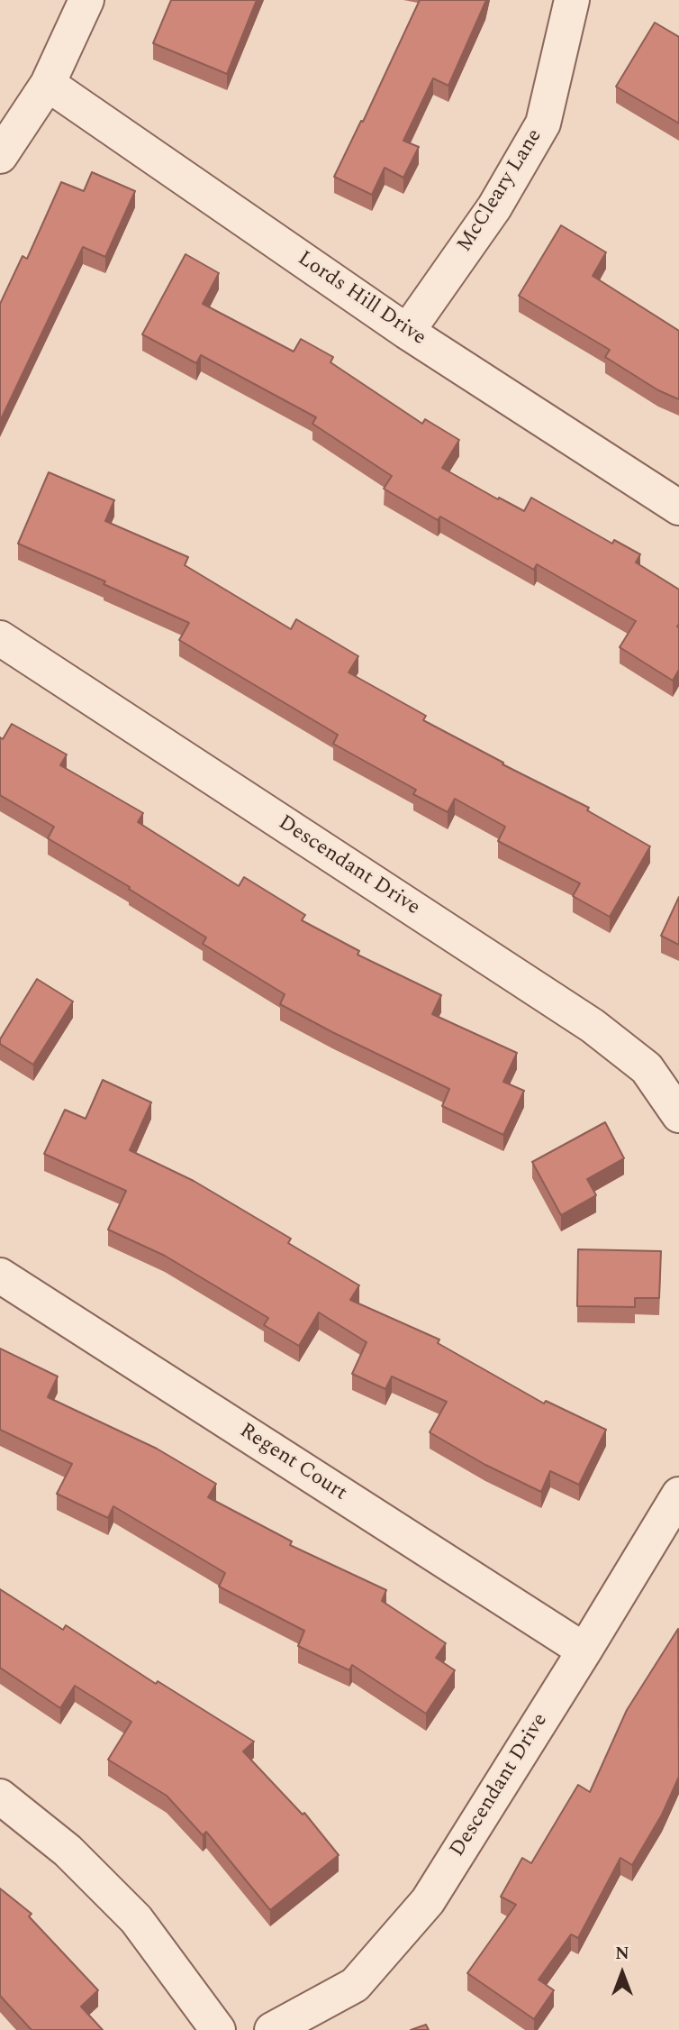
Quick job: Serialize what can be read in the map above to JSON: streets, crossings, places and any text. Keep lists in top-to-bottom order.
{
  "streets": {
    "street": [
      "McCleary Lane",
      "Lords Hill Drive",
      "Descendant Drive",
      "Regent Court"
    ]
  },
  "crossings": [
    ["McCleary Lane", "Lords Hill Drive"],
    ["Descendant Drive", "Regent Court"]
  ],
  "north": "top"
}
